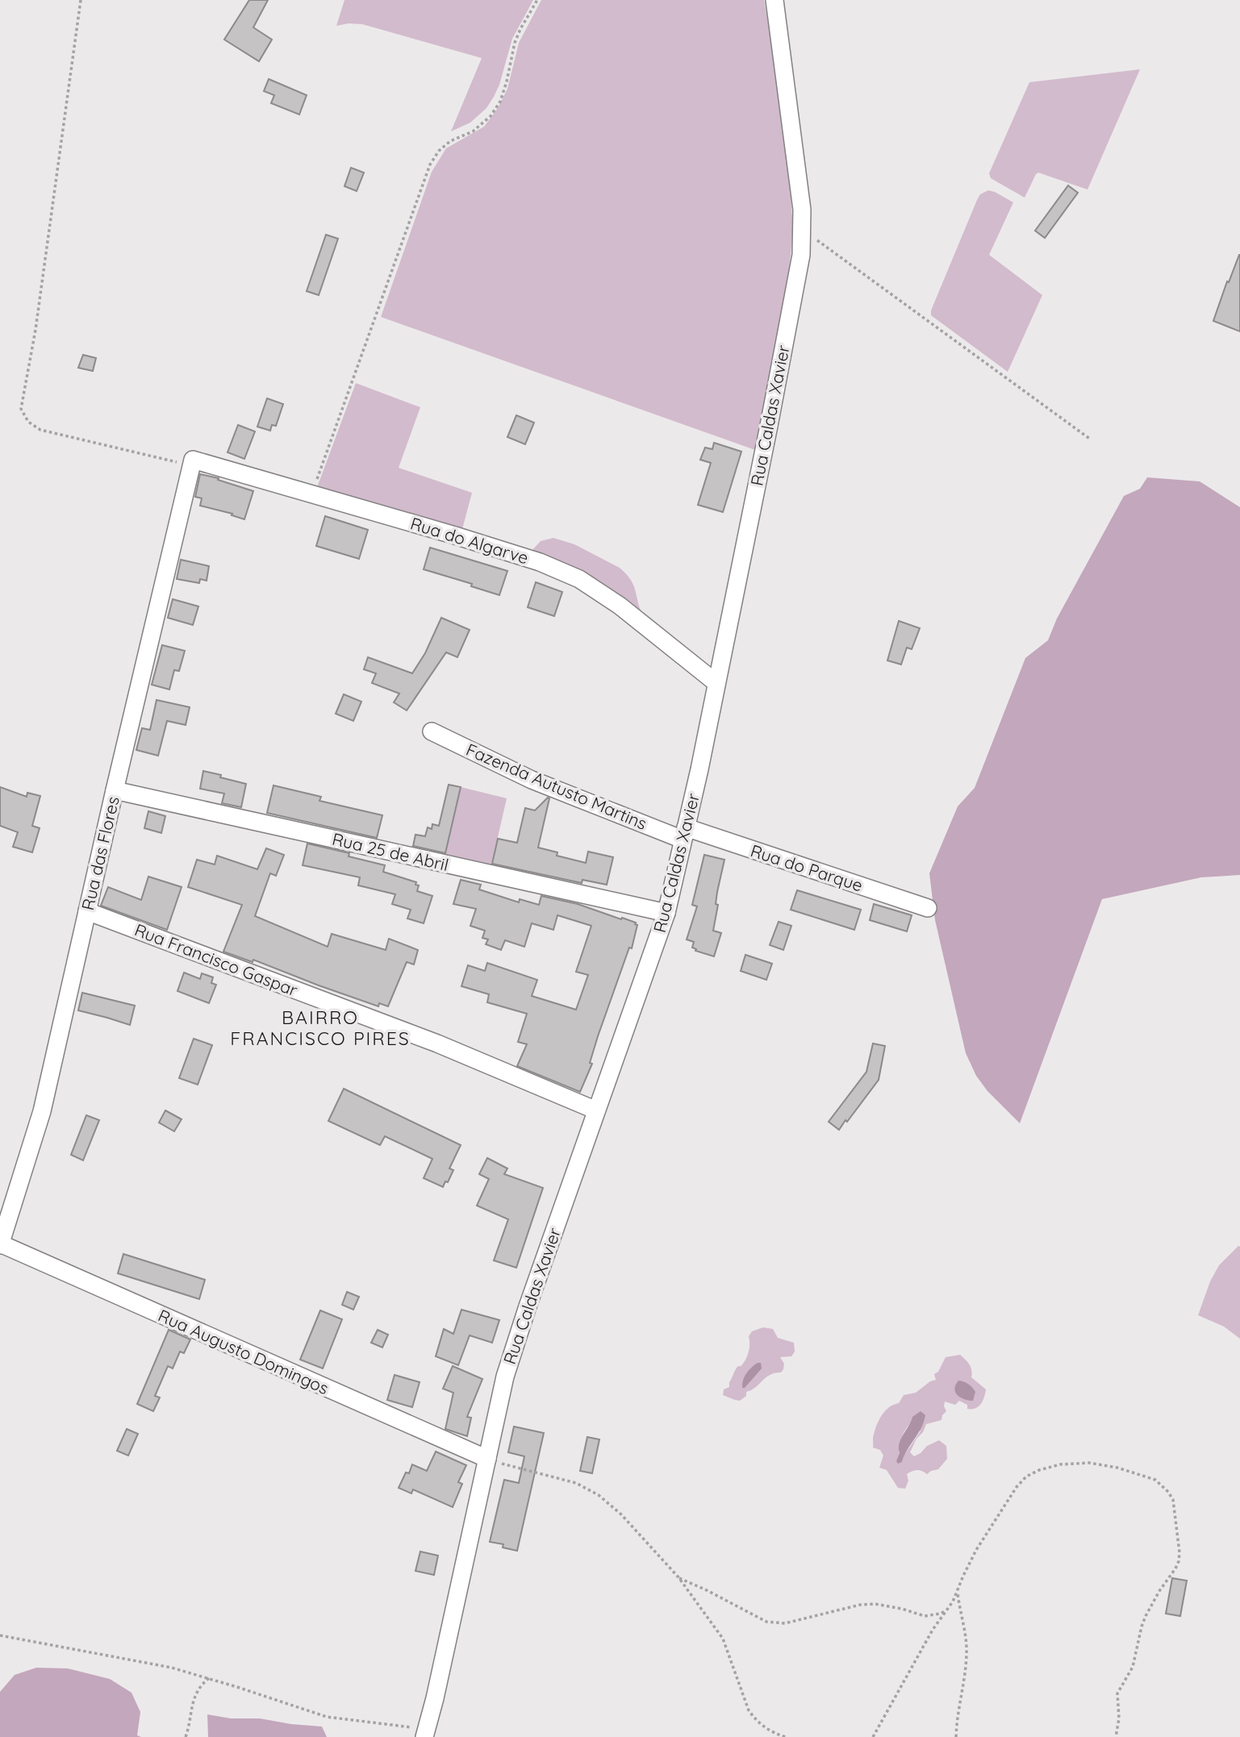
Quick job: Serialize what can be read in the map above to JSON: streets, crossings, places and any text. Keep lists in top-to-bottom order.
{
  "streets": {
    "street": [
      "Rua Caldas Xavier",
      "Rua do Algarve",
      "Fazenda Autusto Martins",
      "Rua 25 de Abril",
      "Rua das Flores",
      "Rua do Parque",
      "Rua Francisco Gaspar",
      "Rua Augusto Domingos"
    ]
  },
  "crossings": [
    ["Rua Caldas Xavier", "Rua do Algarve"],
    ["Rua Caldas Xavier", "Fazenda Autusto Martins"],
    ["Rua Caldas Xavier", "Rua 25 de Abril"],
    ["Rua Caldas Xavier", "Rua do Parque"],
    ["Rua Caldas Xavier", "Rua Francisco Gaspar"],
    ["Rua Caldas Xavier", "Rua Augusto Domingos"],
    ["Rua do Algarve", "Rua das Flores"],
    ["Fazenda Autusto Martins", "Rua do Parque"],
    ["Rua 25 de Abril", "Rua das Flores"],
    ["Rua das Flores", "Rua Francisco Gaspar"],
    ["Rua das Flores", "Rua Augusto Domingos"]
  ],
  "districts": ["BAIRRO FRANCISCO PIRES"]
}
